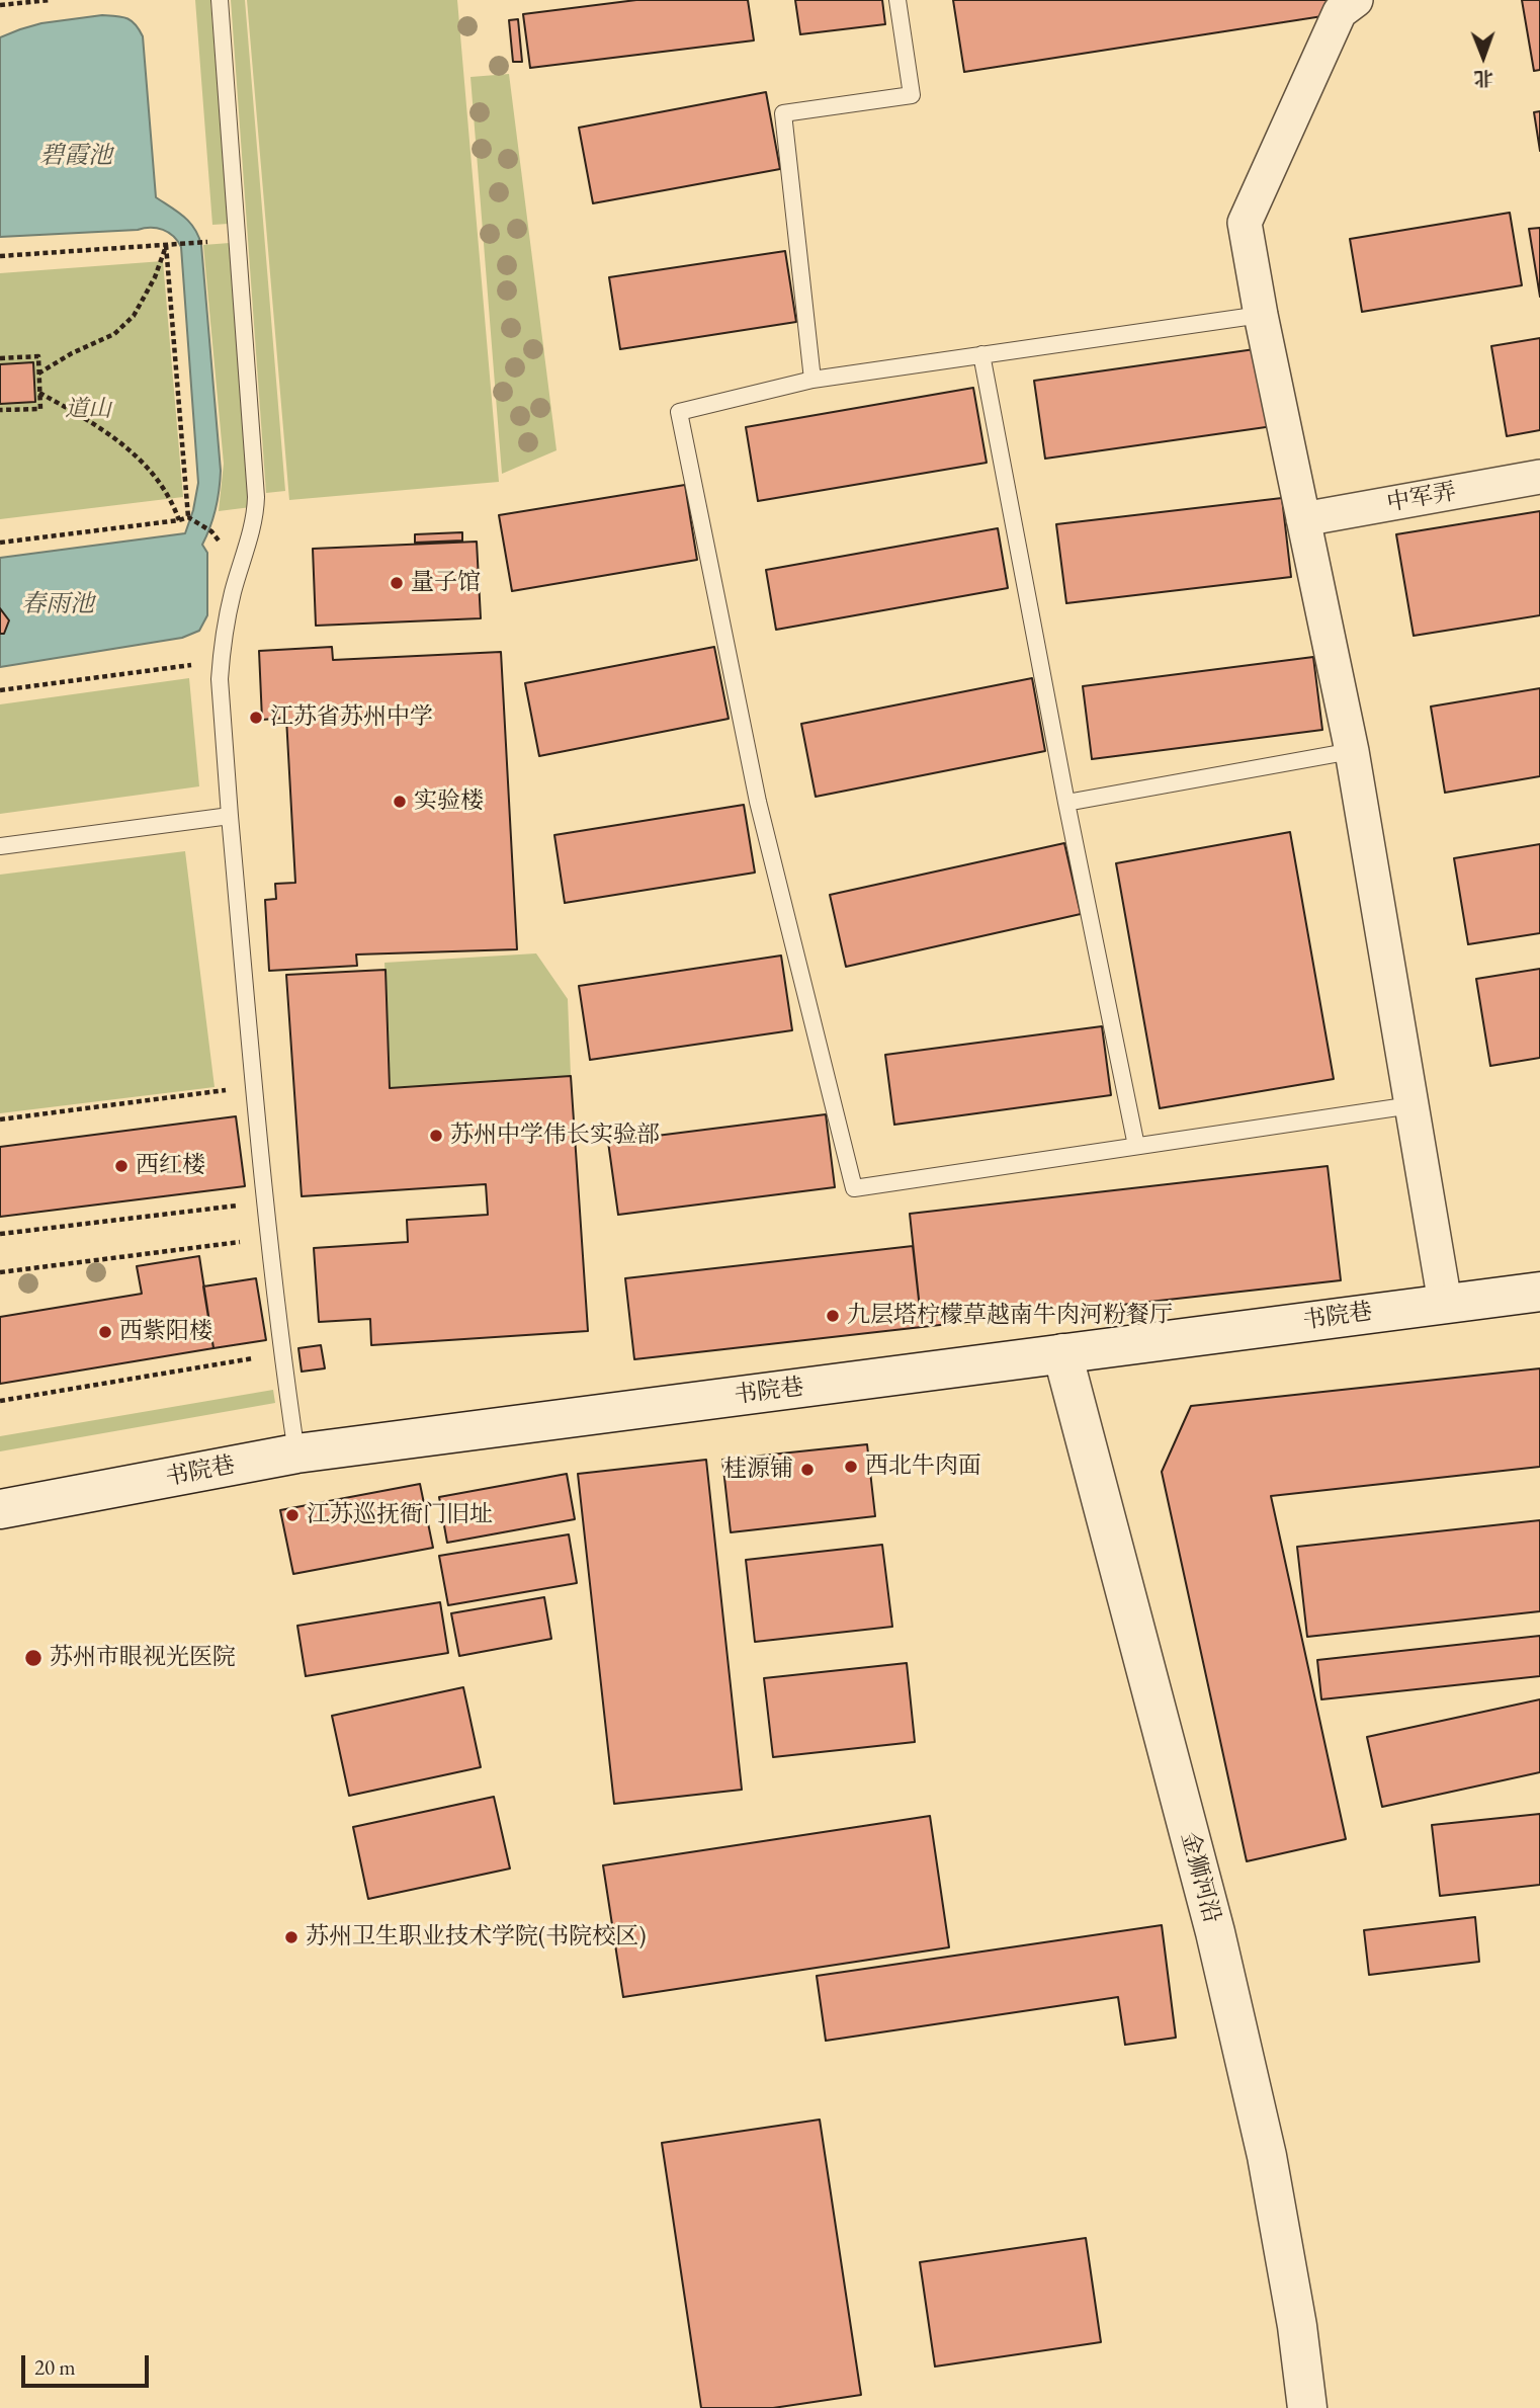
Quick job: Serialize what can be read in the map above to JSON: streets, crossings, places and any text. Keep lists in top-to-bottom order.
{
  "streets": {
    "main road": ["书院巷", "金狮河沿"],
    "street": ["中军弄"]
  },
  "crossings": [
    ["书院巷", "金狮河沿"]
  ],
  "water": ["碧霞池", "春雨池"],
  "parks": ["道山"],
  "places": [
    "量子馆",
    "江苏省苏州中学",
    "实验楼",
    "苏州中学伟长实验部",
    "西红楼",
    "九层塔柠檬草越南牛肉河粉餐厅",
    "西紫阳楼",
    "西北牛肉面",
    "桂源铺",
    "江苏巡抚衙门旧址",
    "苏州市眼视光医院",
    "苏州卫生职业技术学院(书院校区)"
  ],
  "scale_bar": "20 m",
  "north": "bottom"
}
